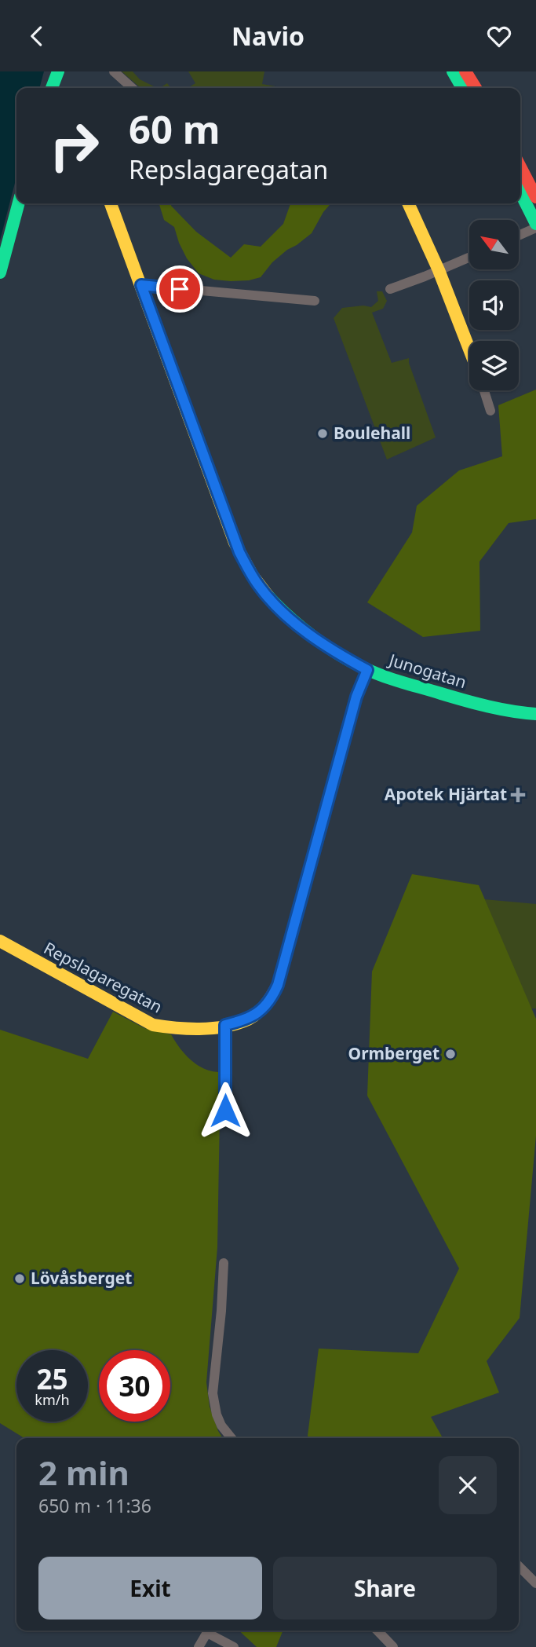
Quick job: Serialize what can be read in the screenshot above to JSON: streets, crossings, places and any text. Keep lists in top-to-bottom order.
{
  "streets": {
    "street": ["Junogatan", "Repslagaregatan"]
  },
  "crossings": [
    ["Junogatan", "Repslagaregatan"]
  ],
  "places": {
    "other": ["Boulehall", "Ormberget", "Lövåsberget"],
    "health": ["Apotek Hjärtat"]
  },
  "north": "top left",
  "page": {
    "header": "Navio",
    "turn": ["60 m", "Repslagaregatan"],
    "speed": "25 km/h",
    "limit": "30",
    "heading": ["2 min", "650 m · 11:36"],
    "buttons": ["Exit", "Share"]
  }
}
